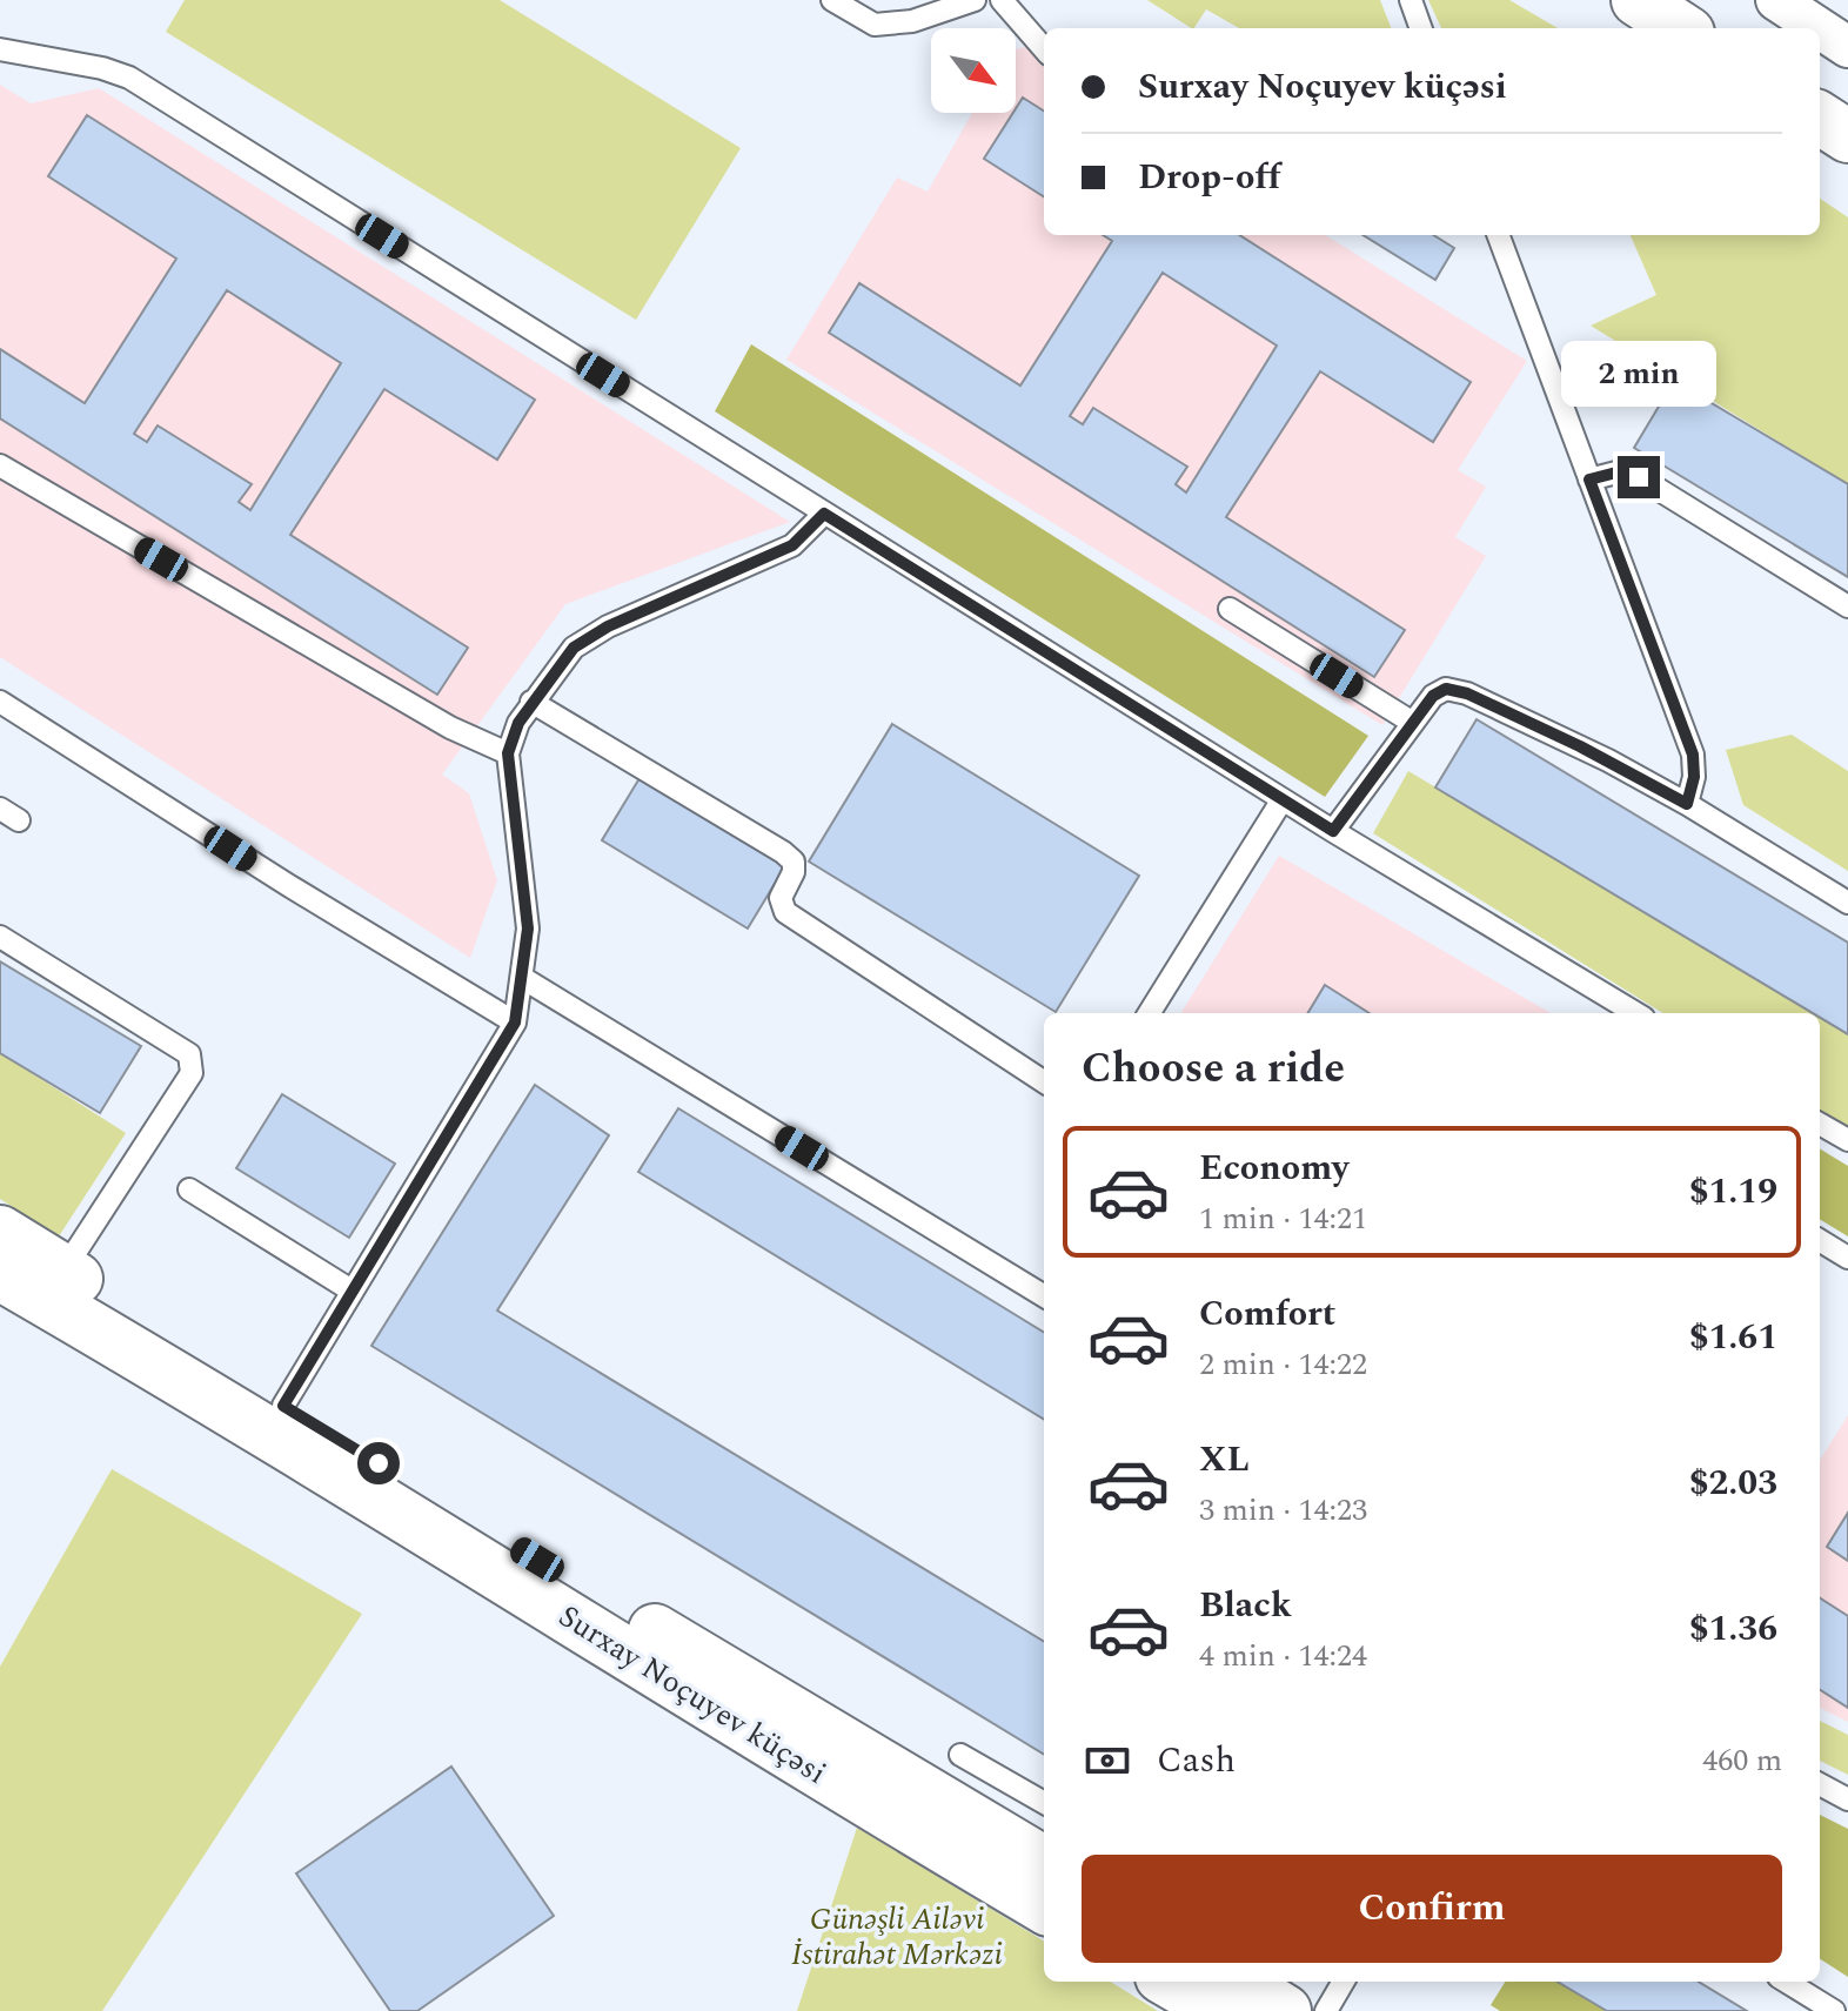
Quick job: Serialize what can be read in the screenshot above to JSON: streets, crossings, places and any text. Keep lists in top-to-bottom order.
{
  "streets": {
    "street": ["Surxay Noçuyev küçəsi"]
  },
  "parks": ["Günəşli Ailəvi İstirahət Mərkəzi"],
  "north": "bottom right",
  "page": {
    "banner": ["Surxay Noçuyev küçəsi", "Drop-off"],
    "bubble": "2 min",
    "heading": "Choose a ride",
    "list": [
      {
        "name": "Economy",
        "note": "1 min · 14:21",
        "value": "$1.19"
      },
      {
        "name": "Comfort",
        "note": "2 min · 14:22",
        "value": "$1.61"
      },
      {
        "name": "XL",
        "note": "3 min · 14:23",
        "value": "$2.03"
      },
      {
        "name": "Black",
        "note": "4 min · 14:24",
        "value": "$1.36"
      }
    ],
    "pay": ["Cash", "460 m"],
    "buttons": "Confirm"
  }
}
